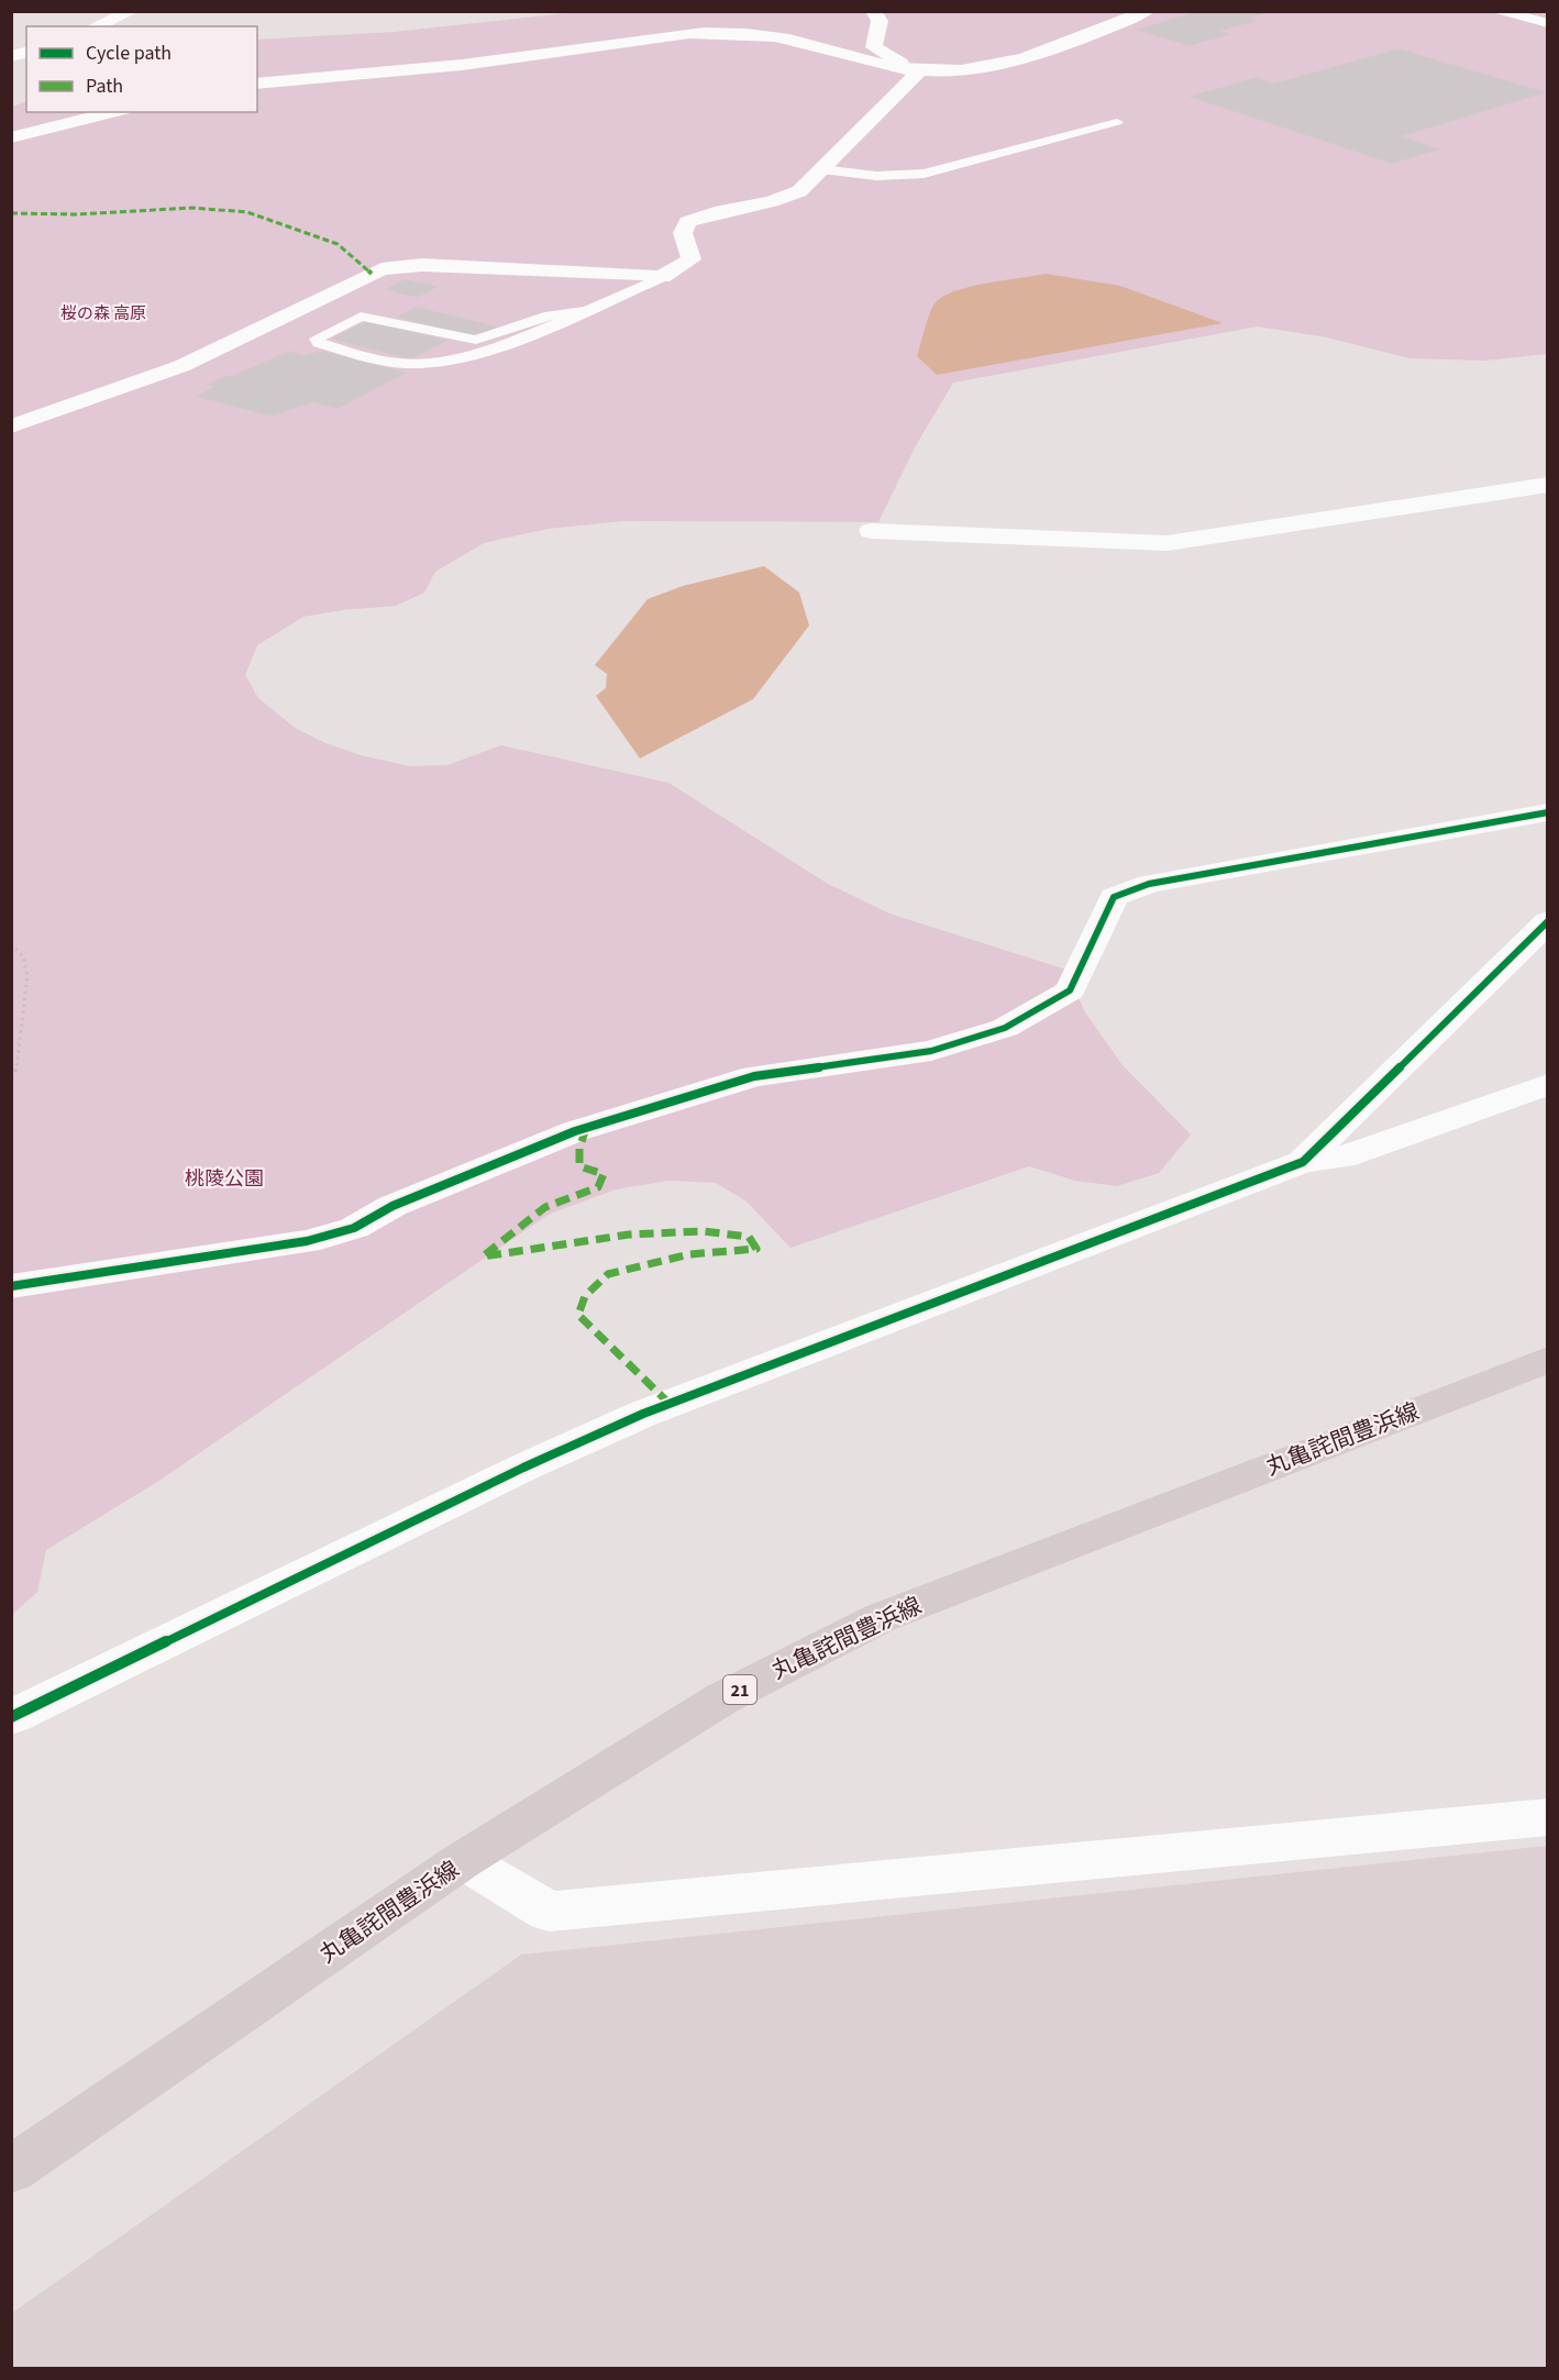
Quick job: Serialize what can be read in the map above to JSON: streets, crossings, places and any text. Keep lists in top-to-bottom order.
{
  "streets": {
    "main road": ["丸亀詫間豊浜線", "21"]
  },
  "parks": ["桜の森 高原", "桃陵公園"],
  "legend": ["Cycle path", "Path"]
}
